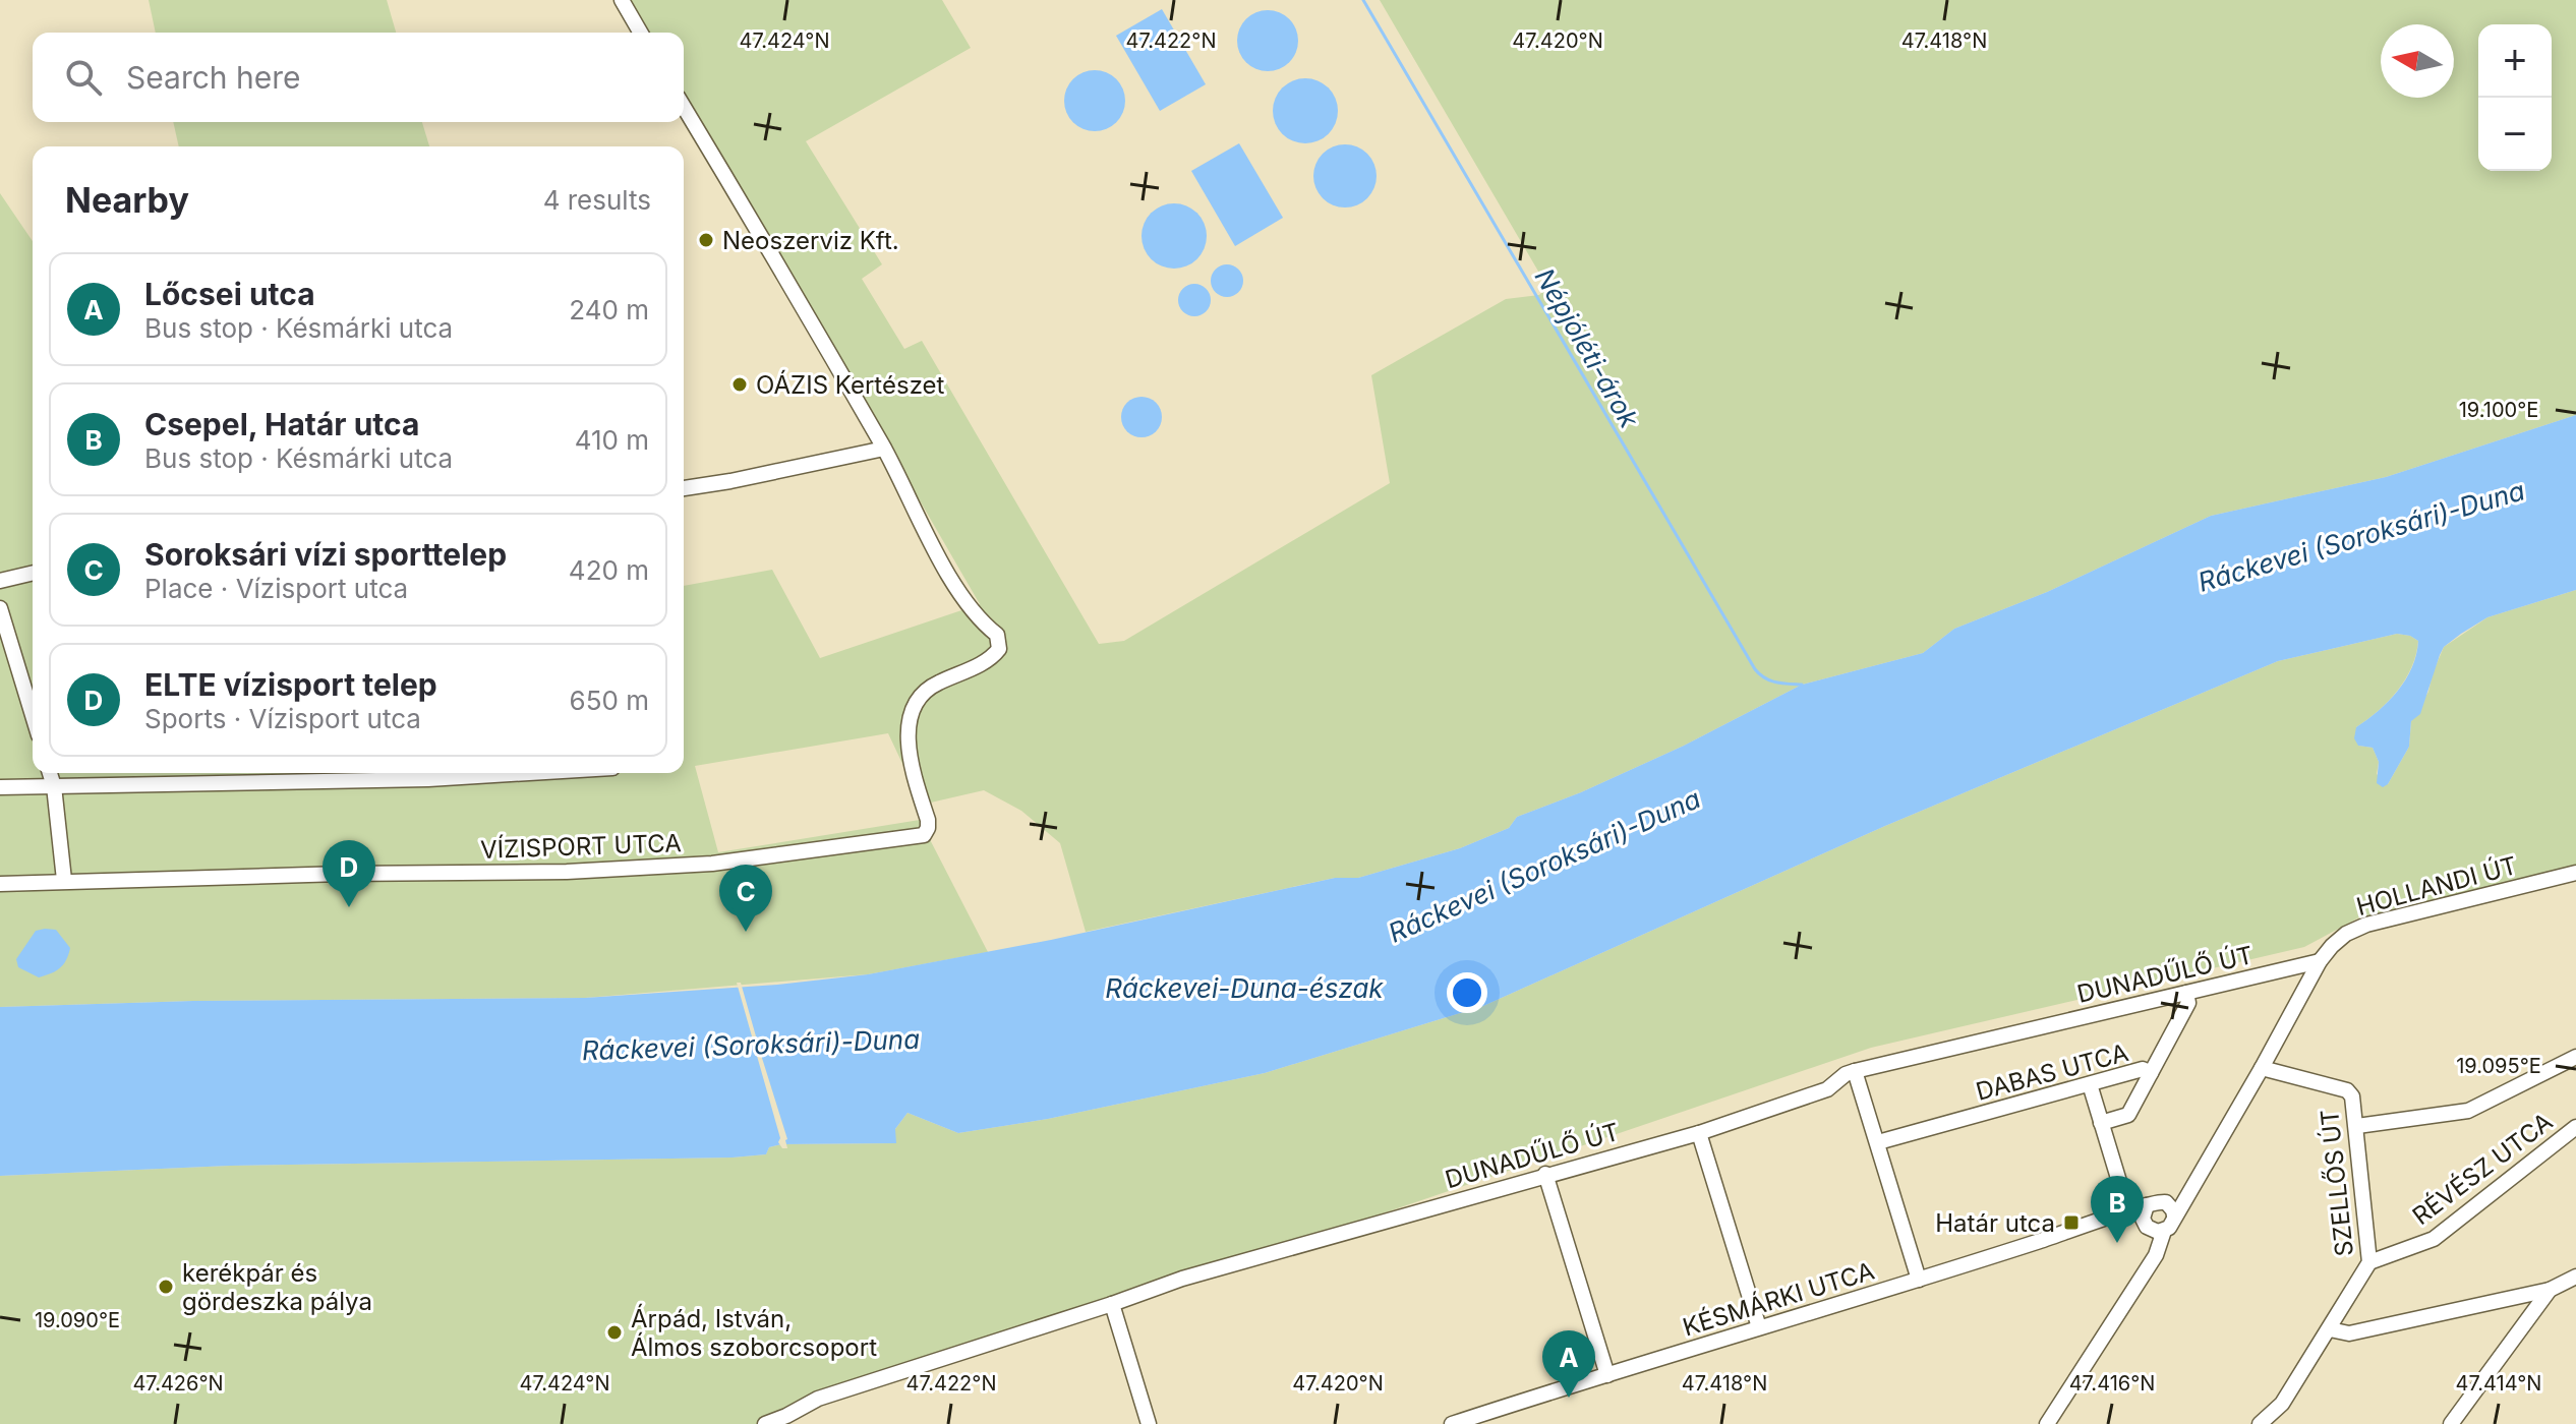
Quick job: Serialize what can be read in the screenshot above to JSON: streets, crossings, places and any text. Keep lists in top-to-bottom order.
{
  "streets": {
    "street": [
      "VÍZISPORT UTCA",
      "HOLLANDI ÚT",
      "DUNADŰLŐ ÚT",
      "DABAS UTCA",
      "RÉVÉSZ UTCA",
      "SZELLŐS ÚT",
      "KÉSMÁRKI UTCA"
    ]
  },
  "crossings": [
    ["HOLLANDI ÚT", "DUNADŰLŐ ÚT"],
    ["DUNADŰLŐ ÚT", "DABAS UTCA"],
    ["RÉVÉSZ UTCA", "SZELLŐS ÚT"]
  ],
  "water": ["Népjóléti-árok", "Ráckevei (Soroksári)-Duna", "Ráckevei-Duna-észak"],
  "places": {
    "other": [
      "Neoszerviz Kft.",
      "OÁZIS Kertészet",
      "kerékpár és gördeszka pálya",
      "Árpád, István, Álmos szoborcsoport"
    ],
    "transit": ["Határ utca"]
  },
  "north": "left",
  "page": {
    "map_buttons": ["+", "−"],
    "search": "Search here",
    "heading": ["Nearby", "4 results"],
    "list": [
      {
        "mark": "A",
        "name": "Lőcsei utca",
        "note": "Bus stop · Késmárki utca",
        "value": "240 m"
      },
      {
        "mark": "B",
        "name": "Csepel, Határ utca",
        "note": "Bus stop · Késmárki utca",
        "value": "410 m"
      },
      {
        "mark": "C",
        "name": "Soroksári vízi sporttelep",
        "note": "Place · Vízisport utca",
        "value": "420 m"
      },
      {
        "mark": "D",
        "name": "ELTE vízisport telep",
        "note": "Sports · Vízisport utca",
        "value": "650 m"
      }
    ],
    "pins": [
      "D",
      "C",
      "B",
      "A"
    ]
  },
  "coordinates": [
    "47.424°N",
    "47.422°N",
    "47.420°N",
    "47.418°N",
    "19.100°E",
    "19.095°E",
    "19.090°E",
    "47.426°N",
    "47.416°N",
    "47.414°N"
  ]
}
